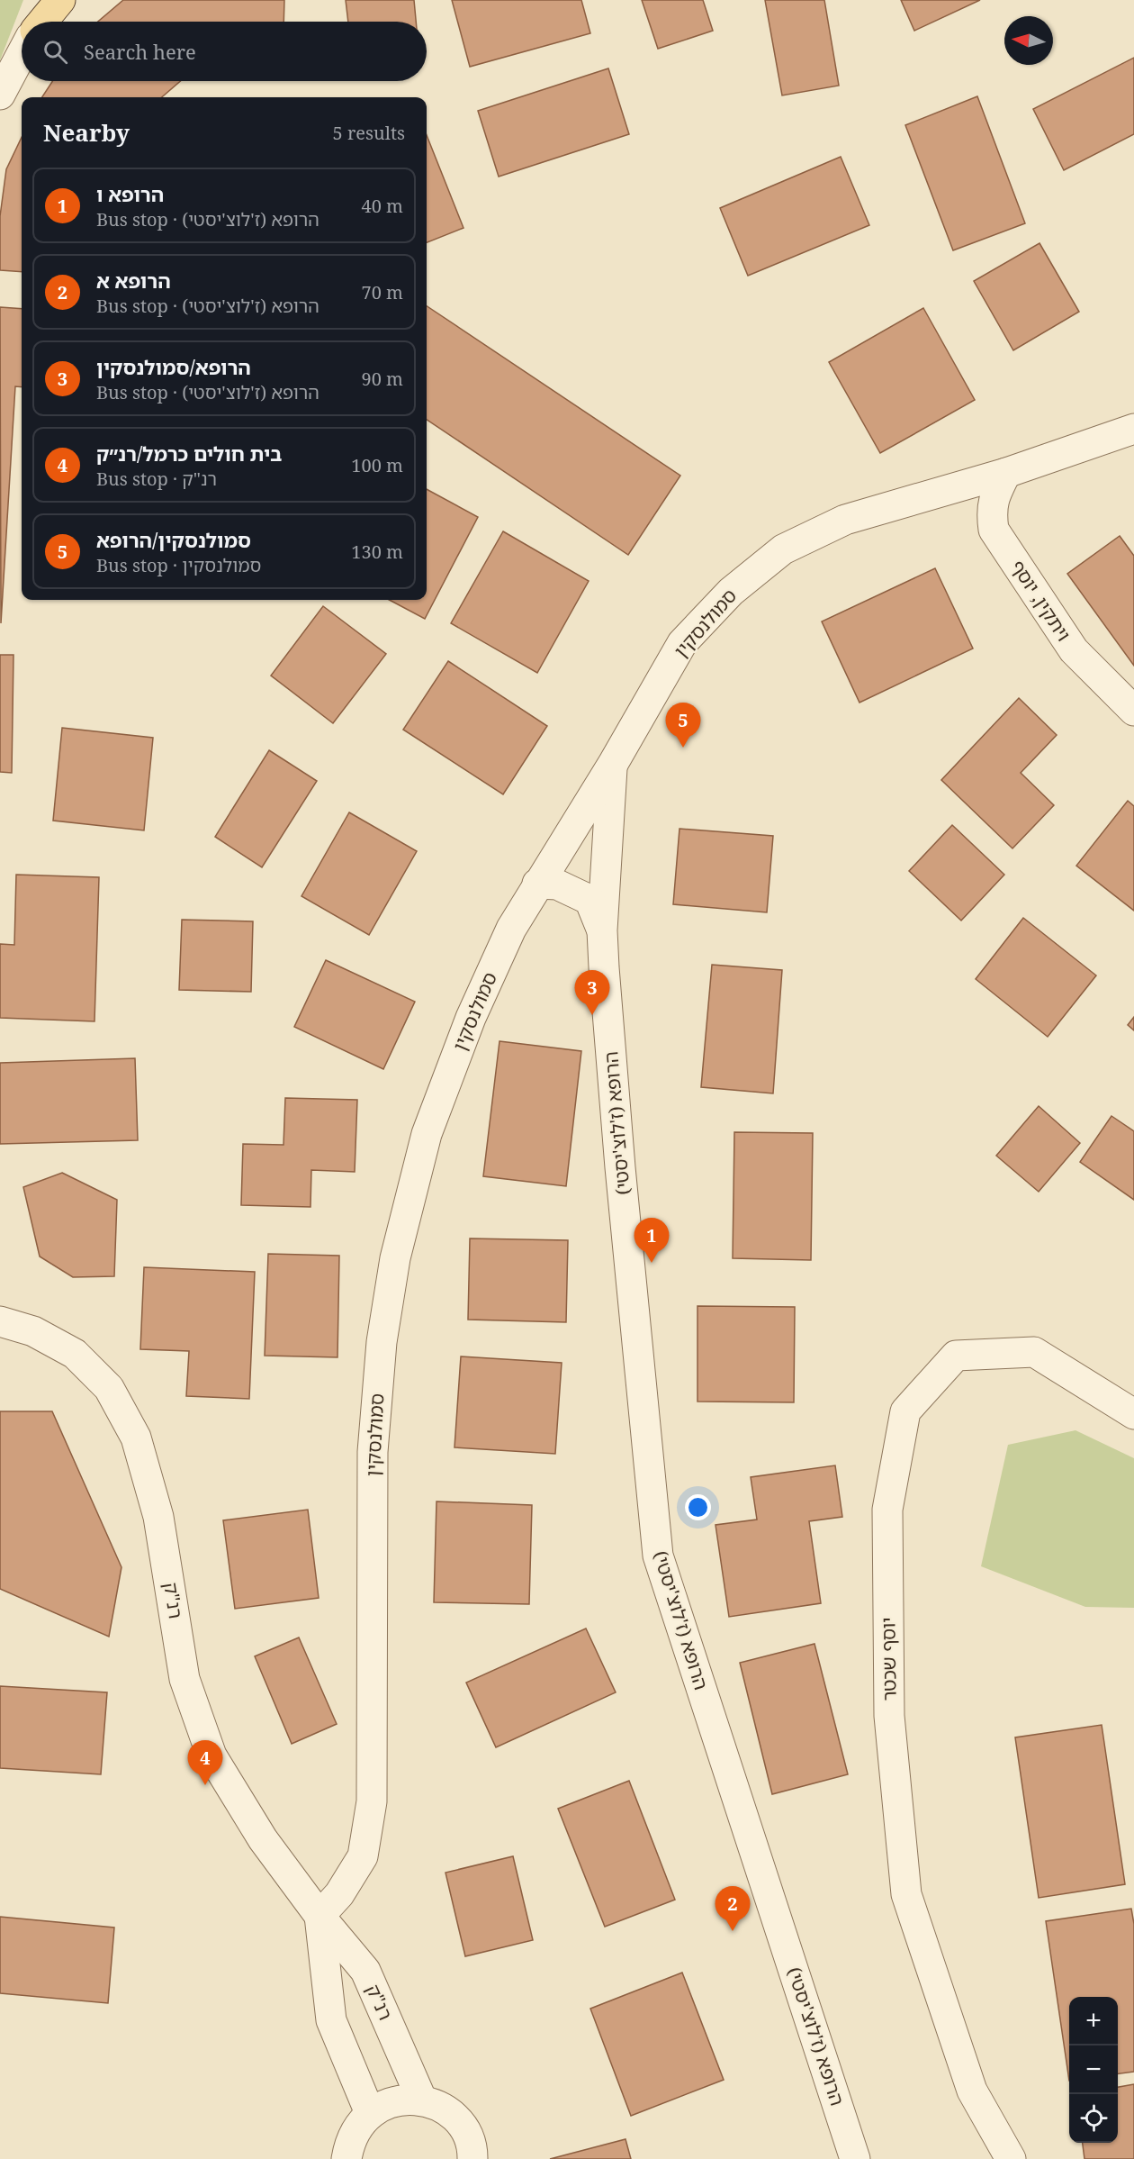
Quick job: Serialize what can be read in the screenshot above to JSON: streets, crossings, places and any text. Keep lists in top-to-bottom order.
{
  "streets": {
    "street": [
      "ויתקין, יוסף",
      "סמולנסקין",
      "הרופא (ז'לוצ'יסטי)",
      "רנ\"ק",
      "יוסף שכטר"
    ]
  },
  "crossings": [
    ["ויתקין, יוסף", "סמולנסקין"],
    ["סמולנסקין", "הרופא (ז'לוצ'יסטי)"],
    ["סמולנסקין", "רנ\"ק"]
  ],
  "north": "left",
  "page": {
    "search": "Search here",
    "heading": ["Nearby", "5 results"],
    "list": [
      {
        "mark": "1",
        "name": "הרופא ו",
        "note": "Bus stop · הרופא (ז'לוצ'יסטי)",
        "value": "40 m"
      },
      {
        "mark": "2",
        "name": "הרופא א",
        "note": "Bus stop · הרופא (ז'לוצ'יסטי)",
        "value": "70 m"
      },
      {
        "mark": "3",
        "name": "הרופא/סמולנסקין",
        "note": "Bus stop · הרופא (ז'לוצ'יסטי)",
        "value": "90 m"
      },
      {
        "mark": "4",
        "name": "בית חולים כרמל/רנ״ק",
        "note": "Bus stop · רנ\"ק",
        "value": "100 m"
      },
      {
        "mark": "5",
        "name": "סמולנסקין/הרופא",
        "note": "Bus stop · סמולנסקין",
        "value": "130 m"
      }
    ],
    "pins": [
      "5",
      "3",
      "1",
      "4",
      "2"
    ],
    "map_buttons": ["+", "−"]
  }
}
